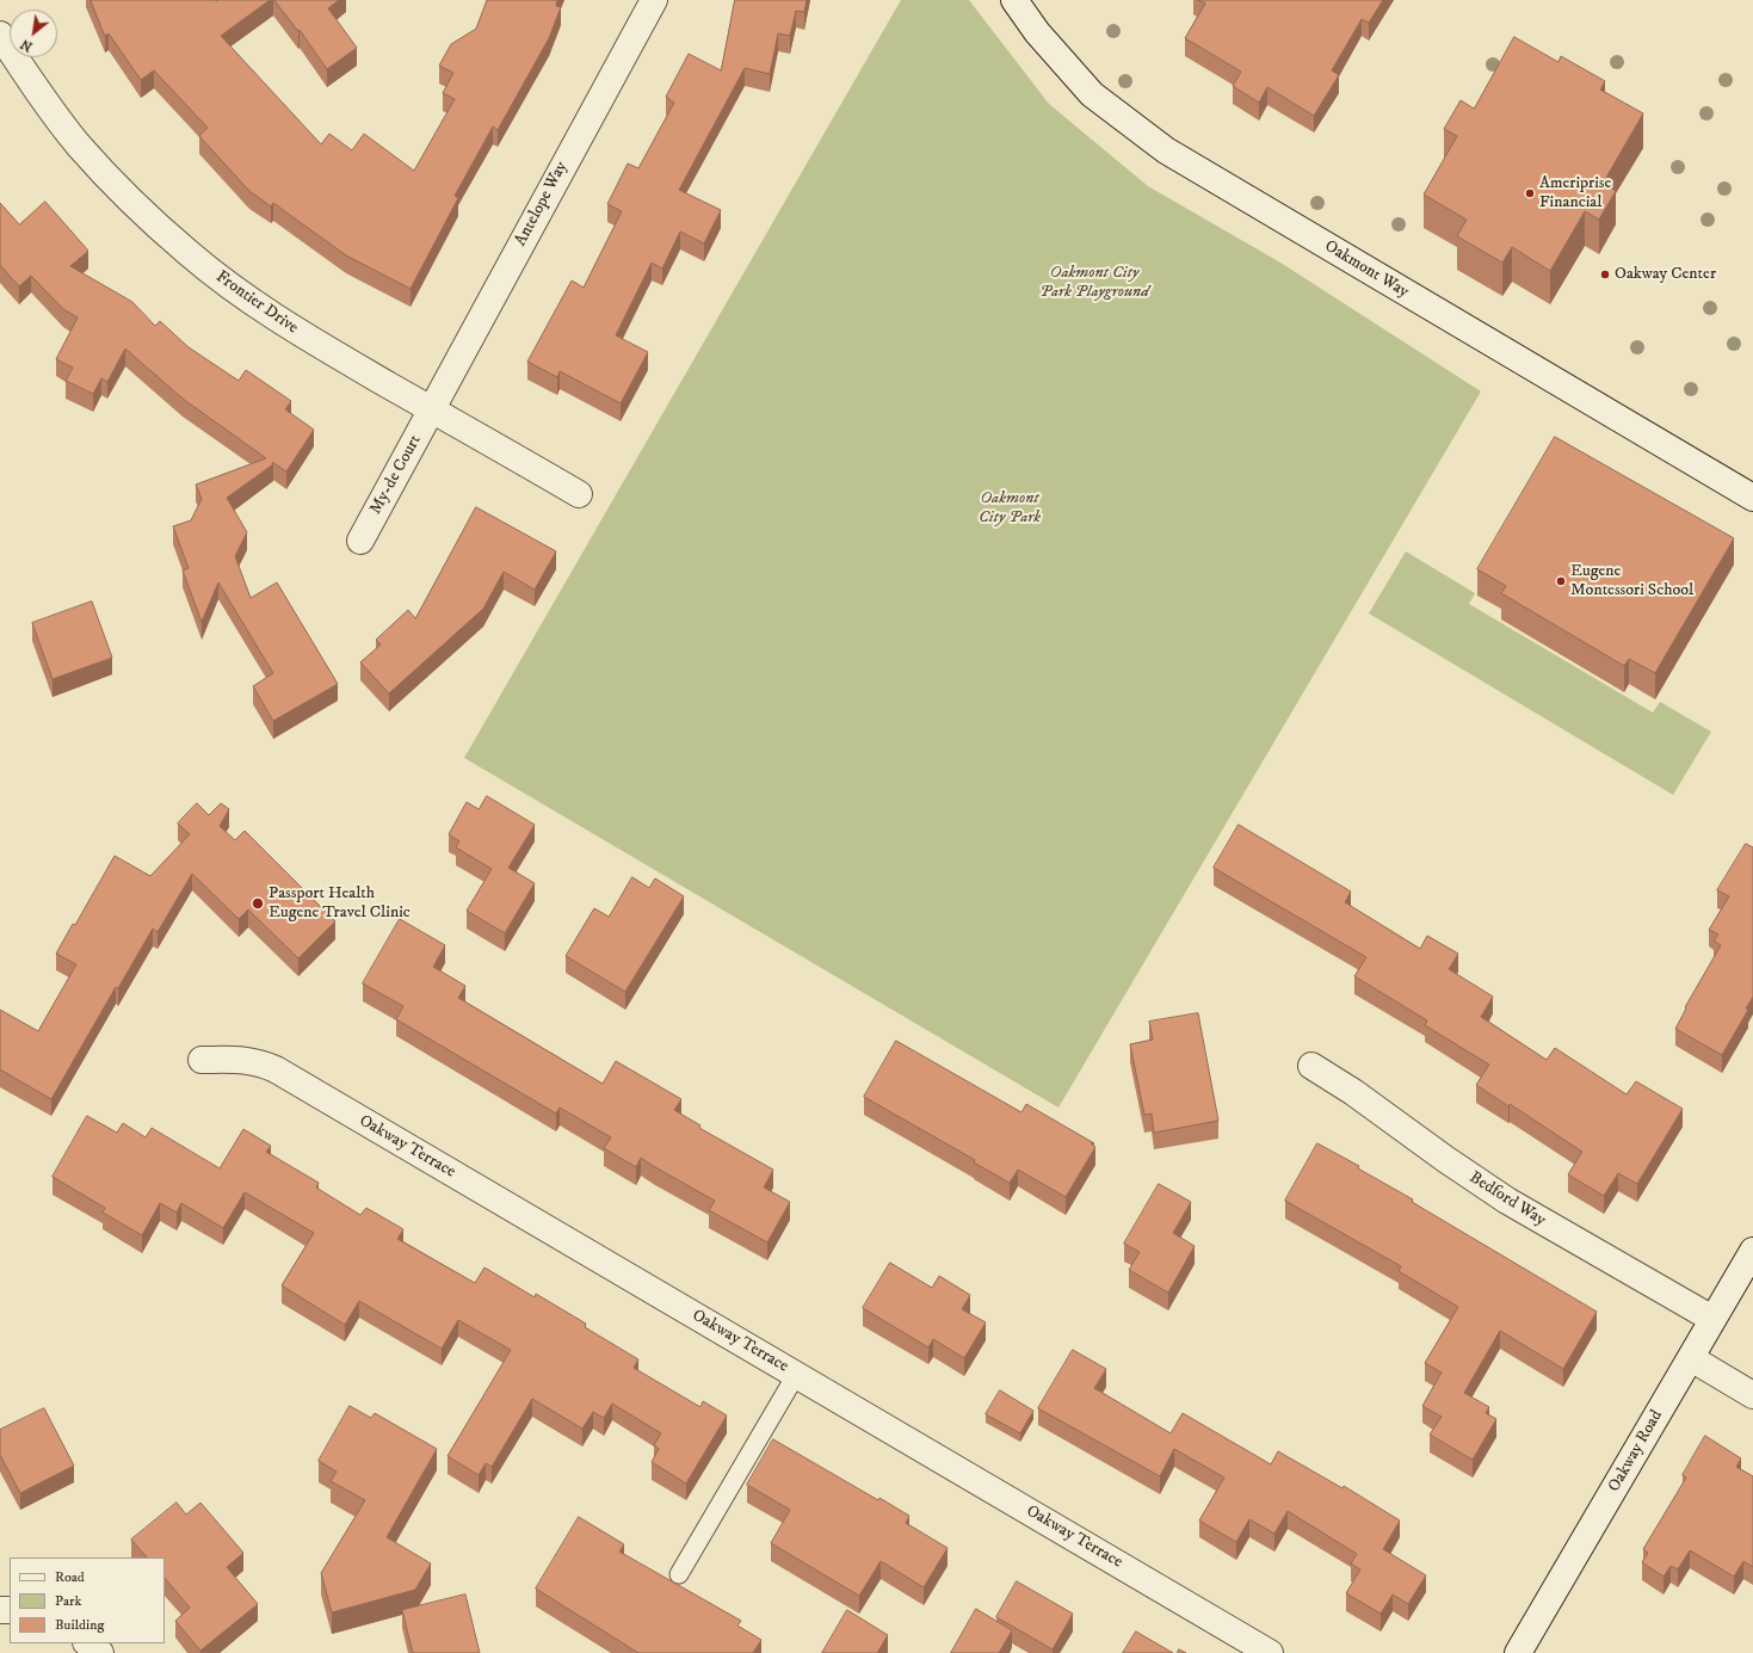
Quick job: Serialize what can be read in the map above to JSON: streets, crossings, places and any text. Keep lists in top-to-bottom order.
{
  "streets": {
    "street": [
      "Antelope Way",
      "Oakmont Way",
      "Frontier Drive",
      "My-de Court",
      "Oakway Terrace",
      "Bedford Way",
      "Oakway Road"
    ]
  },
  "crossings": [
    ["Antelope Way", "Frontier Drive"],
    ["Antelope Way", "My-de Court"],
    ["Frontier Drive", "My-de Court"],
    ["Bedford Way", "Oakway Road"]
  ],
  "parks": ["Oakmont City Park Playground", "Oakmont City Park"],
  "places": [
    "Ameriprise Financial",
    "Oakway Center",
    "Eugene Montessori School",
    "Passport Health Eugene Travel Clinic"
  ],
  "legend": ["Road", "Park", "Building"],
  "north": "bottom left"
}
